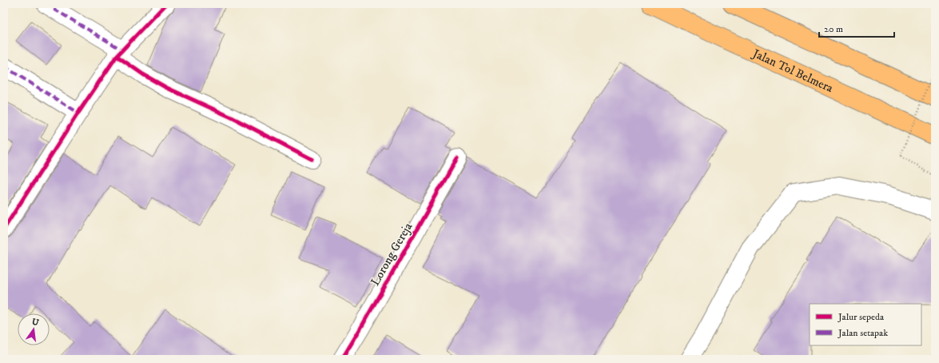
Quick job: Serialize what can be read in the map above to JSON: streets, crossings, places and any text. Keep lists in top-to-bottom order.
{
  "streets": {
    "highway": ["Jalan Tol Belmera"],
    "street": ["Lorong Gereja"]
  },
  "legend": ["Jalur sepeda", "Jalan setapak"],
  "scale_bar": "20 m",
  "north": "top"
}
